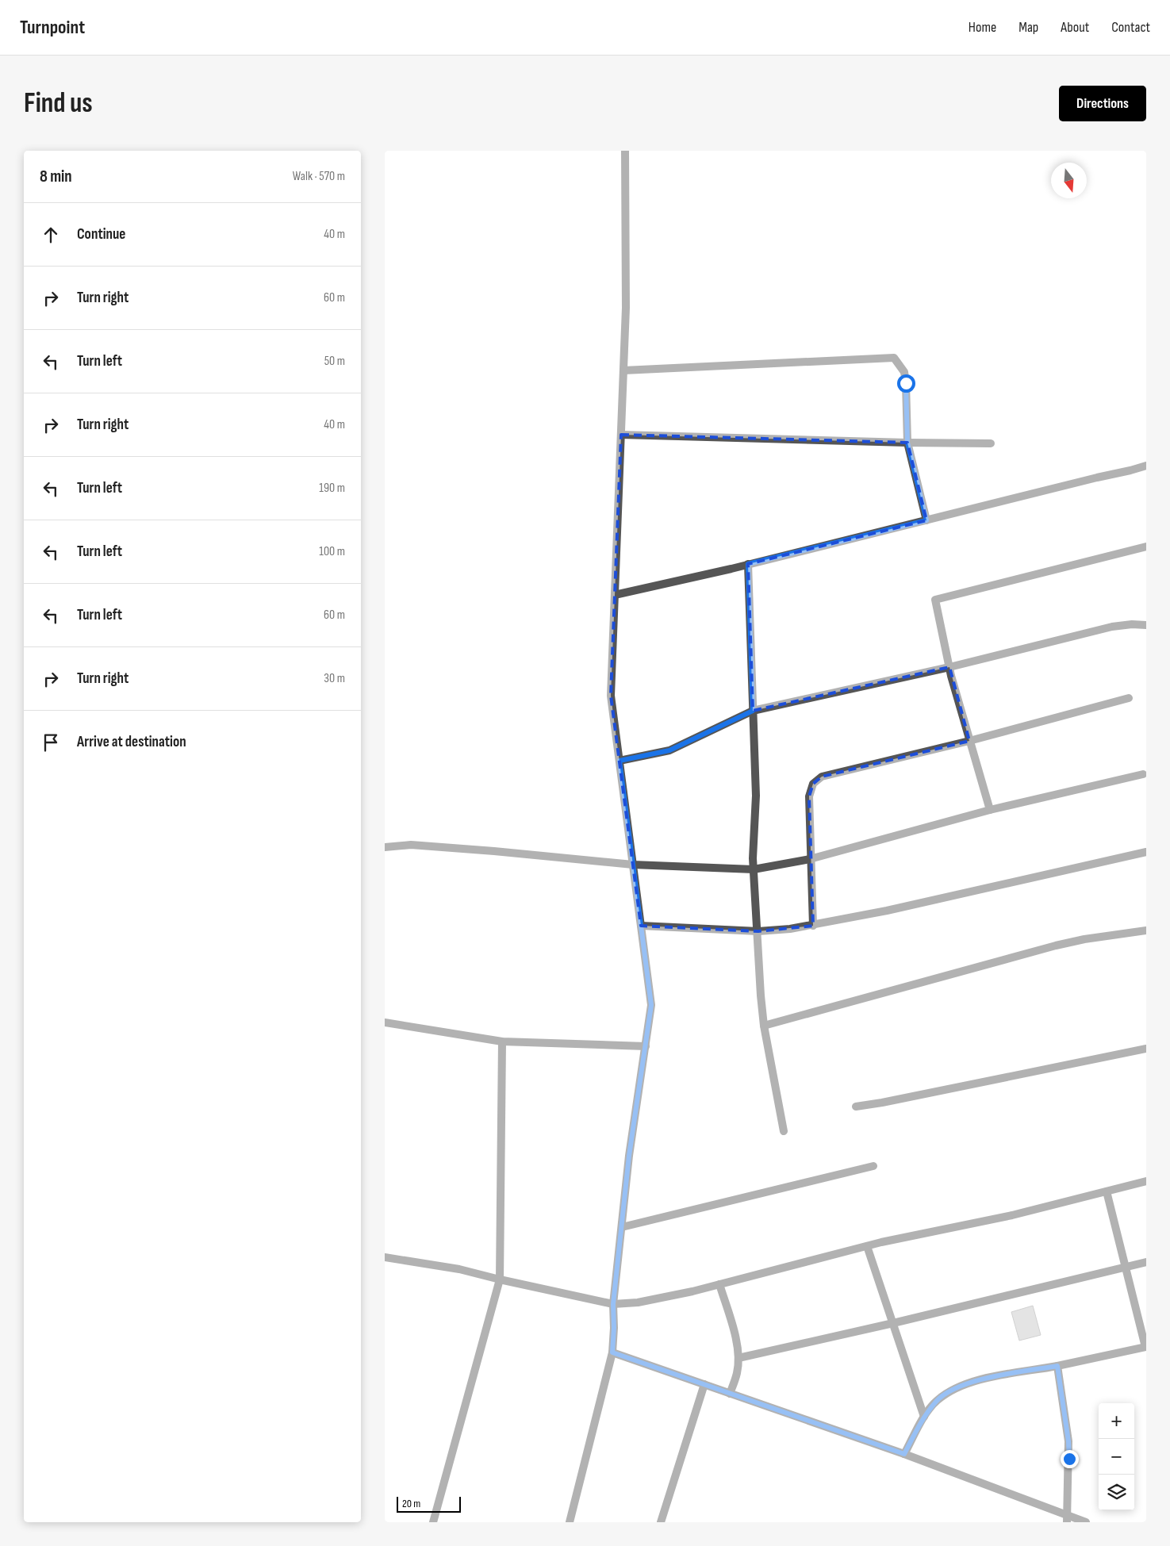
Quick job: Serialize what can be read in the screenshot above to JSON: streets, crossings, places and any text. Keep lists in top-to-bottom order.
{
  "scale_bar": "20 m",
  "north": "bottom",
  "page": {
    "header": "Turnpoint",
    "nav": [
      "Home",
      "Map",
      "About",
      "Contact"
    ],
    "buttons": "Directions",
    "title": "Find us",
    "heading": ["8 min", "Walk · 570 m"],
    "list": [
      ["Continue", "40 m"],
      ["Turn right", "60 m"],
      ["Turn left", "50 m"],
      ["Turn right", "40 m"],
      ["Turn left", "190 m"],
      ["Turn left", "100 m"],
      ["Turn left", "60 m"],
      ["Turn right", "30 m"],
      "Arrive at destination"
    ],
    "map_buttons": ["+", "−"],
    "scale": "20 m"
  }
}
